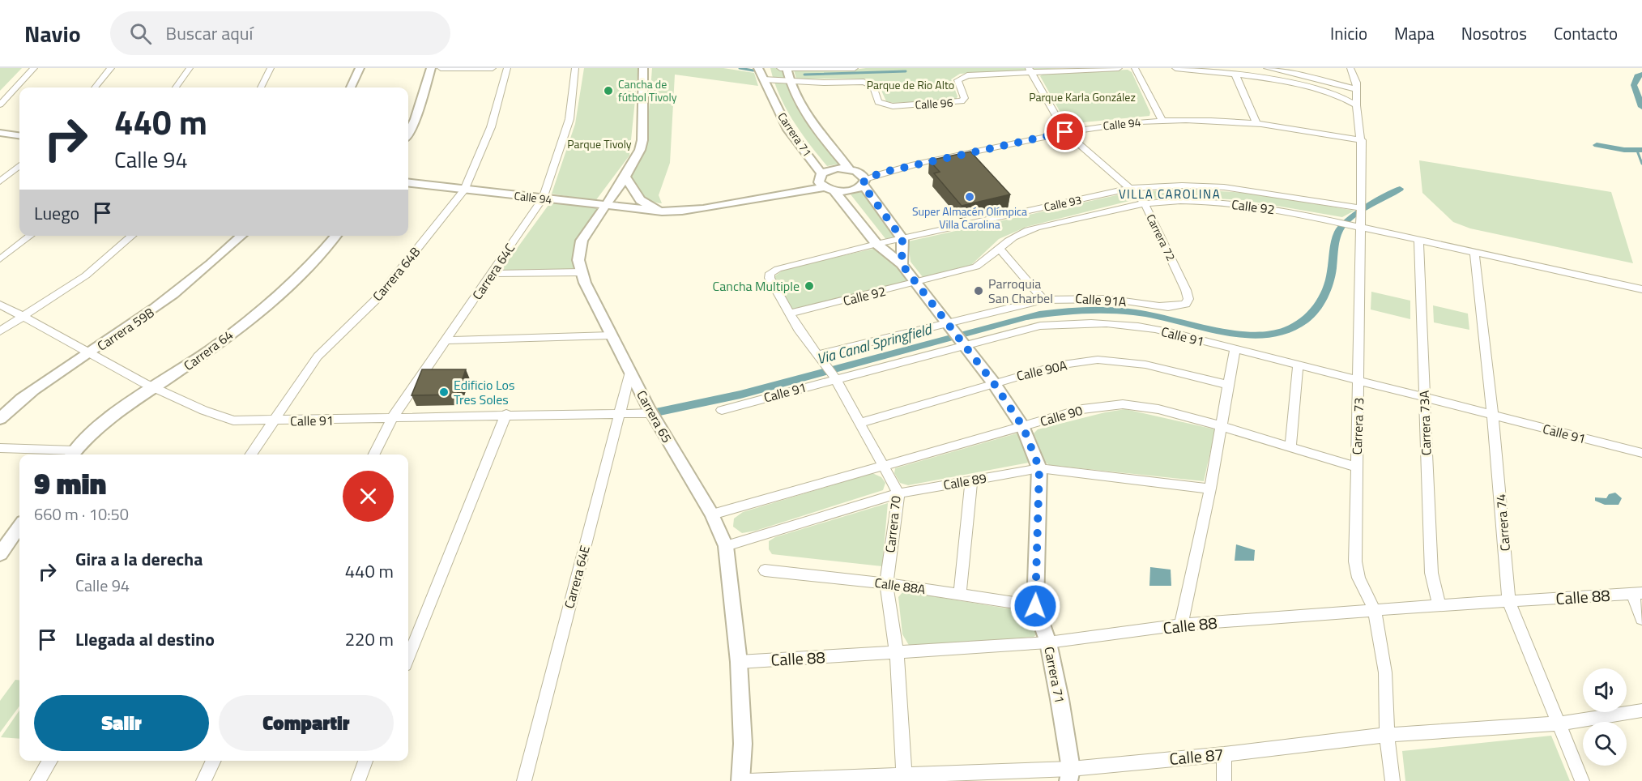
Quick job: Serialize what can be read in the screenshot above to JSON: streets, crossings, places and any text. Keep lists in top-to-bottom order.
{
  "streets": {
    "street": [
      "Calle 96",
      "Calle 94",
      "Carrera 71",
      "Calle 93",
      "Calle 92",
      "Carrera 72",
      "Carrera 64C",
      "Carrera 64B",
      "Calle 91A",
      "Carrera 59B",
      "Calle 91",
      "Carrera 64",
      "Calle 90A",
      "Calle 90",
      "Carrera 65",
      "Carrera 73A",
      "Carrera 73",
      "Calle 89",
      "Carrera 74",
      "Carrera 70",
      "Carrera 64E",
      "Calle 88A",
      "Calle 88",
      "Calle 87"
    ]
  },
  "crossings": [
    ["Calle 96", "Carrera 71"],
    ["Calle 96", "Carrera 72"],
    ["Calle 94", "Carrera 71"],
    ["Calle 94", "Carrera 72"],
    ["Calle 94", "Carrera 64C"],
    ["Calle 94", "Carrera 64B"],
    ["Calle 94", "Carrera 65"],
    ["Calle 94", "Carrera 73"],
    ["Carrera 71", "Calle 93"],
    ["Carrera 71", "Calle 92"],
    ["Carrera 71", "Calle 91A"],
    ["Carrera 71", "Calle 91"],
    ["Carrera 71", "Calle 90A"],
    ["Carrera 71", "Calle 90"],
    ["Carrera 71", "Calle 89"],
    ["Carrera 71", "Calle 88A"],
    ["Carrera 71", "Calle 88"],
    ["Carrera 71", "Calle 87"],
    ["Calle 93", "Calle 92"],
    ["Calle 93", "Carrera 72"],
    ["Calle 93", "Carrera 73"],
    ["Calle 93", "Carrera 70"],
    ["Calle 92", "Carrera 72"],
    ["Calle 92", "Carrera 73A"],
    ["Calle 92", "Carrera 73"],
    ["Calle 92", "Carrera 74"],
    ["Calle 92", "Carrera 70"],
    ["Carrera 72", "Calle 91A"],
    ["Carrera 64C", "Calle 91"],
    ["Carrera 64B", "Calle 91"],
    ["Calle 91A", "Carrera 70"],
    ["Carrera 59B", "Calle 91"],
    ["Calle 91", "Carrera 64"],
    ["Calle 91", "Carrera 65"],
    ["Calle 91", "Carrera 73A"],
    ["Calle 91", "Carrera 73"],
    ["Calle 91", "Carrera 74"],
    ["Calle 91", "Carrera 70"],
    ["Calle 91", "Carrera 64E"],
    ["Calle 90A", "Carrera 70"],
    ["Calle 90", "Carrera 65"],
    ["Calle 90", "Carrera 73"],
    ["Calle 90", "Carrera 70"],
    ["Carrera 65", "Calle 89"],
    ["Carrera 65", "Carrera 64E"],
    ["Carrera 65", "Calle 88"],
    ["Carrera 73A", "Calle 88"],
    ["Carrera 73", "Calle 88"],
    ["Carrera 73", "Calle 87"],
    ["Calle 89", "Carrera 70"],
    ["Carrera 74", "Calle 88"],
    ["Carrera 74", "Calle 87"],
    ["Carrera 70", "Calle 88A"],
    ["Carrera 70", "Calle 88"],
    ["Carrera 70", "Calle 87"]
  ],
  "districts": ["VILLA CAROLINA"],
  "water": ["Via Canal Springfield"],
  "parks": ["Parque de Rio Alto", "Parque Karla González", "Parque Tivoly"],
  "places": [
    "Cancha de fútbol Tivoly",
    "Super Almacén Olímpica Villa Carolina",
    "Cancha Multiple",
    "Parroquia San Charbel",
    "Edificio Los Tres Soles"
  ],
  "page": {
    "header": "Navio",
    "search": "Buscar aquí",
    "nav": [
      "Inicio",
      "Mapa",
      "Nosotros",
      "Contacto"
    ],
    "turn": ["440 m", "Calle 94"],
    "then": "Luego",
    "heading": ["9 min", "660 m · 10:50"],
    "list": [
      {
        "name": "Gira a la derecha",
        "note": "Calle 94",
        "value": "440 m"
      },
      {
        "name": "Llegada al destino",
        "value": "220 m"
      }
    ],
    "buttons": ["Salir", "Compartir"]
  }
}
